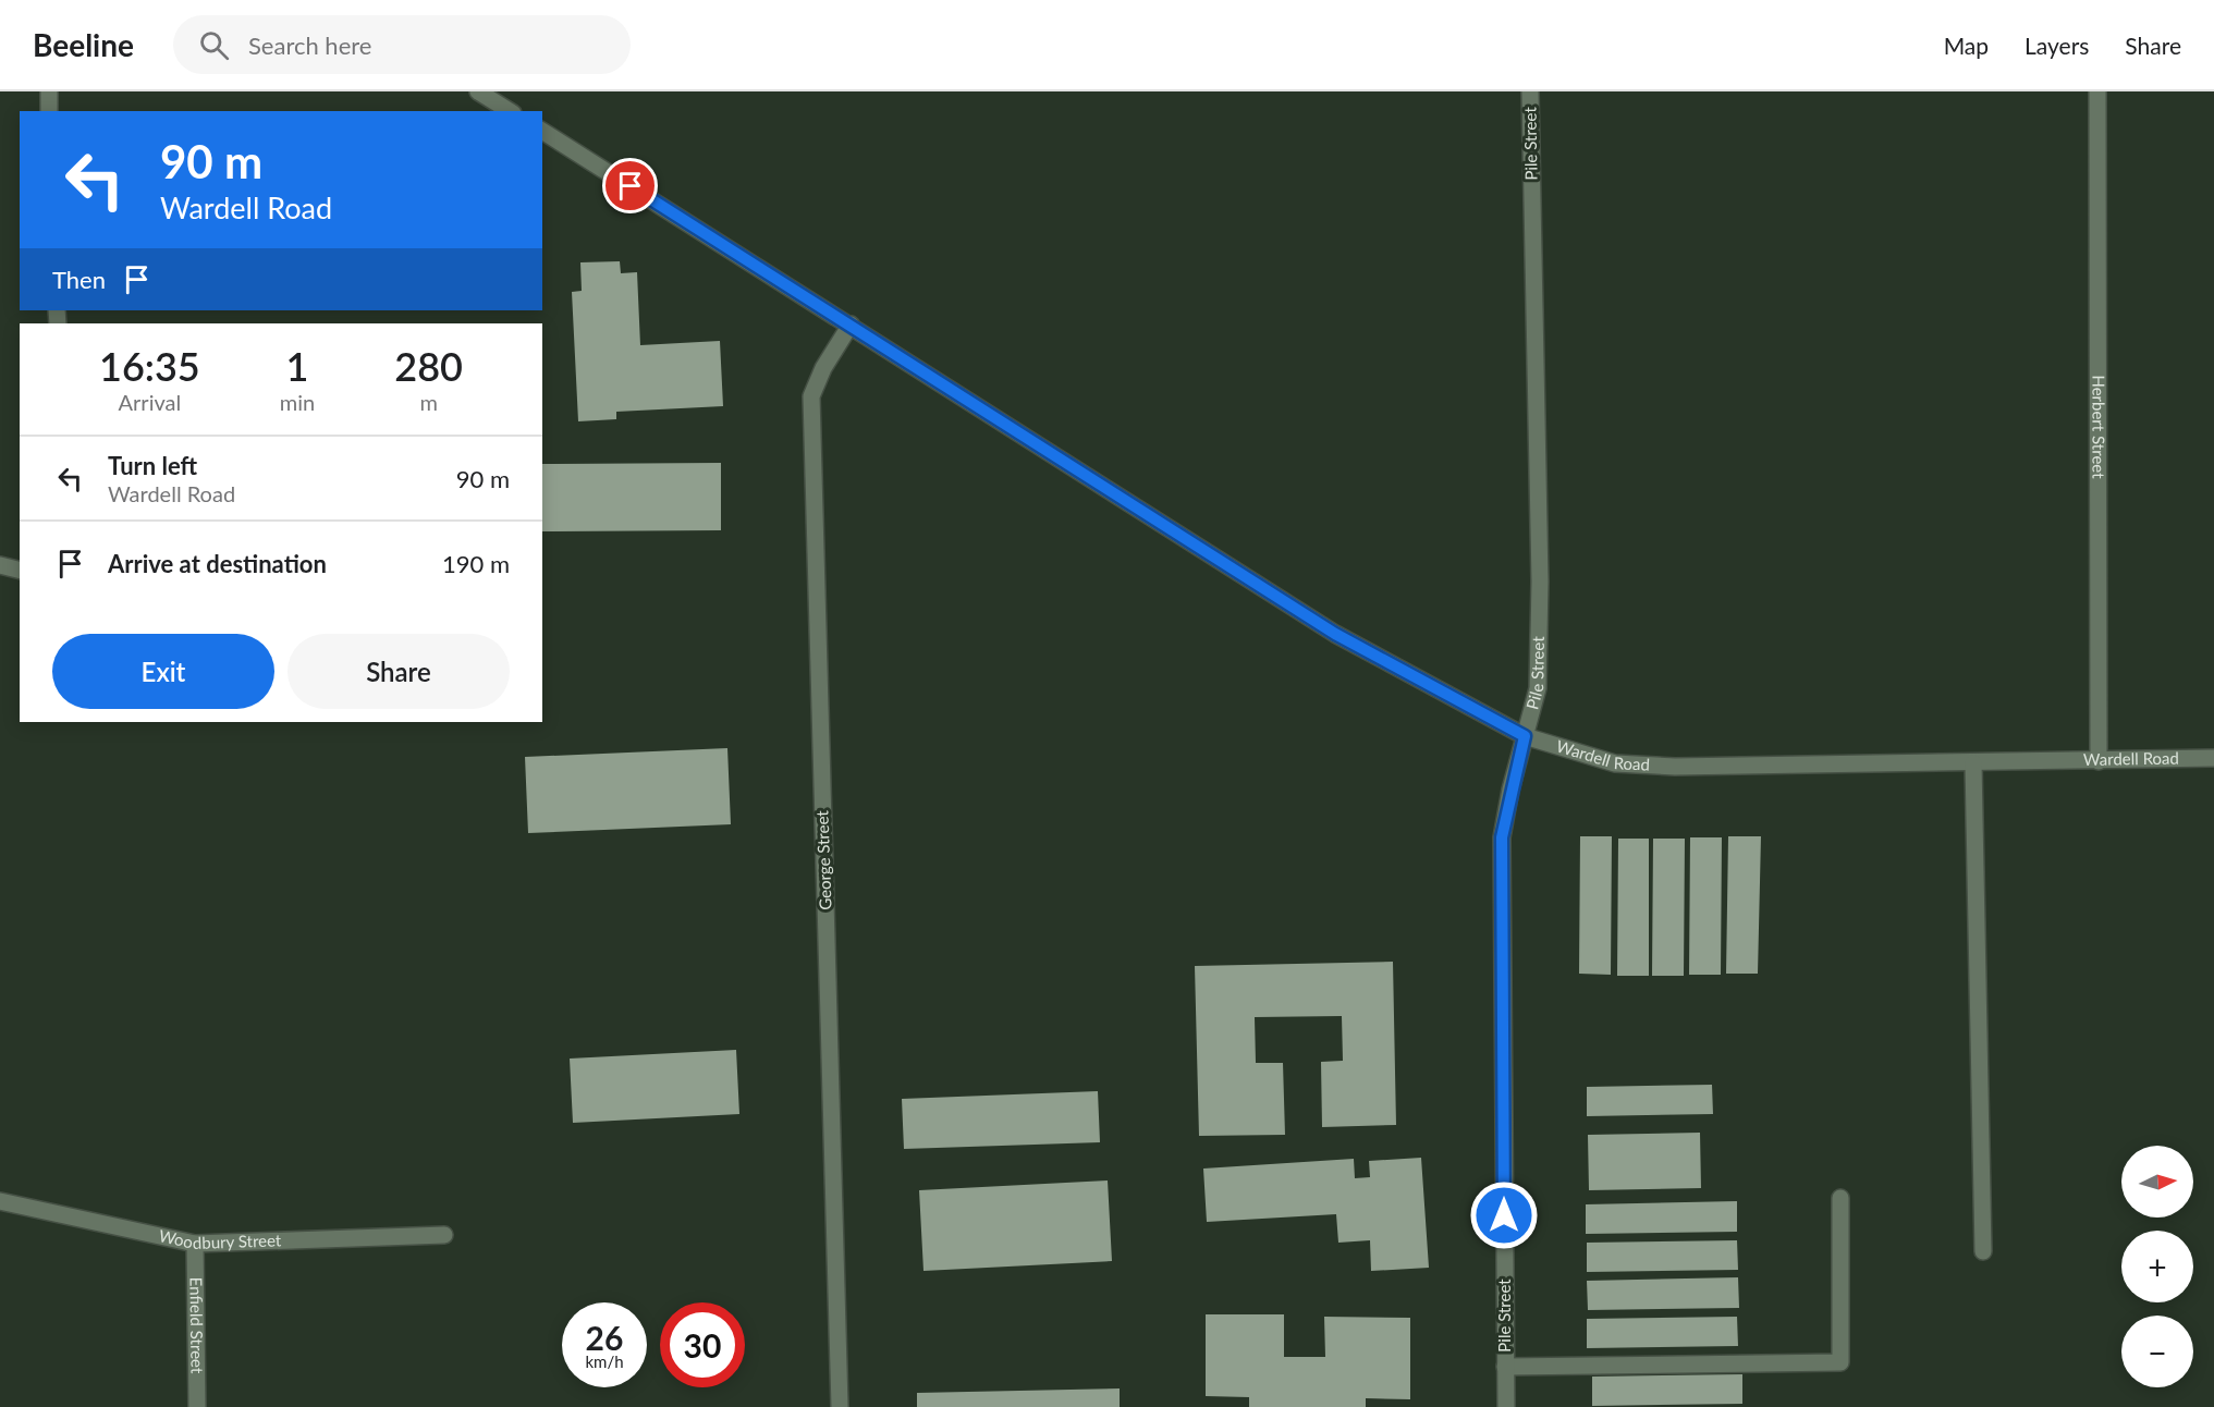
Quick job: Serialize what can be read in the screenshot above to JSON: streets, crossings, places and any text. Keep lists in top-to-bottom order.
{
  "streets": {
    "street": [
      "Pile Street",
      "Herbert Street",
      "Wardell Road",
      "George Street",
      "Woodbury Street",
      "Enfield Street"
    ]
  },
  "crossings": [
    ["Pile Street", "Wardell Road"],
    ["Herbert Street", "Wardell Road"],
    ["Wardell Road", "George Street"],
    ["Woodbury Street", "Enfield Street"]
  ],
  "north": "right",
  "page": {
    "header": "Beeline",
    "search": "Search here",
    "nav": ["Map", "Layers", "Share"],
    "turn": ["90 m", "Wardell Road"],
    "then": "Then",
    "eta": [
      "16:35",
      "Arrival",
      "1",
      "min",
      "280",
      "m"
    ],
    "list": [
      {
        "name": "Turn left",
        "note": "Wardell Road",
        "value": "90 m"
      },
      {
        "name": "Arrive at destination",
        "value": "190 m"
      }
    ],
    "buttons": ["Exit", "Share"],
    "map_buttons": ["+", "−"],
    "speed": "26 km/h",
    "limit": "30"
  }
}
